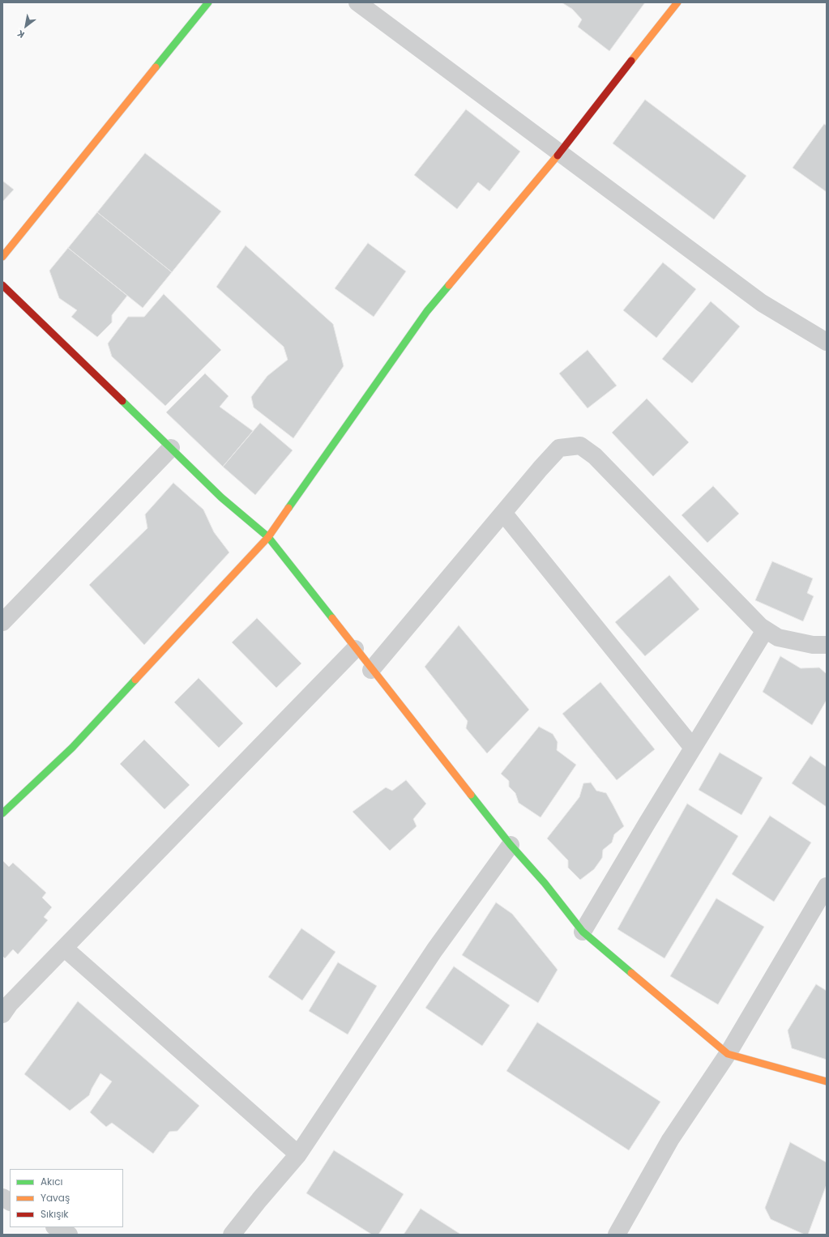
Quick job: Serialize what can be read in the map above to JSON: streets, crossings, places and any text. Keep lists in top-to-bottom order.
{
  "legend": ["Akıcı", "Yavaş", "Sıkışık"],
  "north": "bottom left"
}
